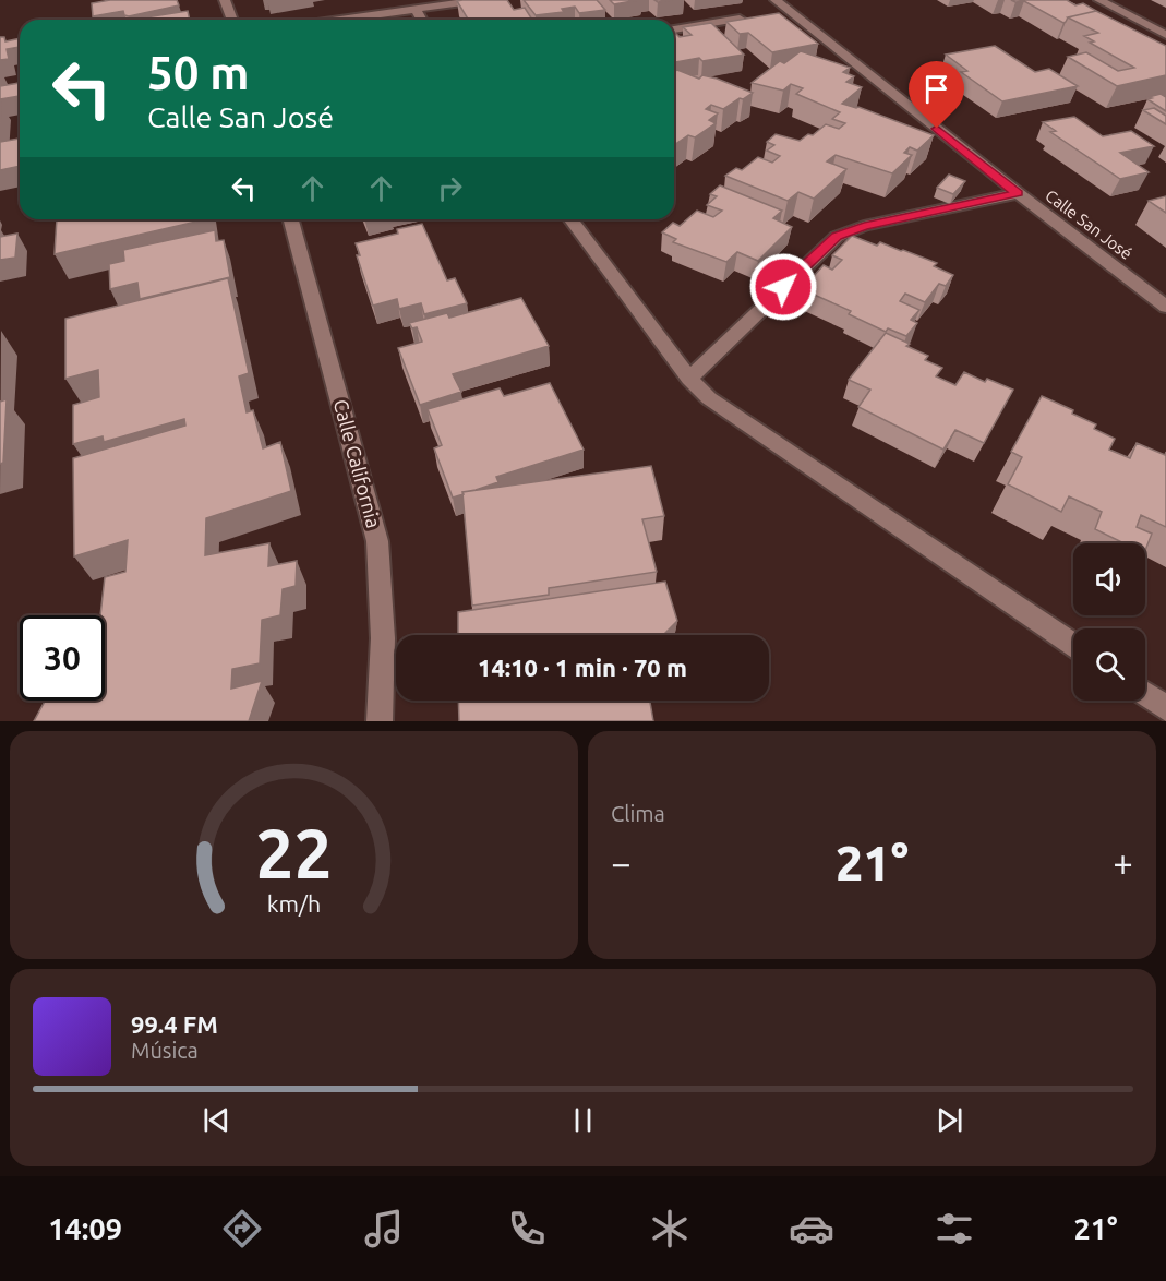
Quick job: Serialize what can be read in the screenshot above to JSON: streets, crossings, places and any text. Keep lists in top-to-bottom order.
{
  "streets": {
    "street": ["Calle San José", "Calle California"]
  },
  "page": {
    "turn": ["50 m", "Calle San José"],
    "limit": "30",
    "trip": "14:10 · 1 min · 70 m",
    "tile": "Clima",
    "heat": ["−", "21°", "+"],
    "song": ["99.4 FM", "Música"],
    "tabs": ["14:09", "21°"],
    "gauge": ["22", "km/h"]
  }
}
